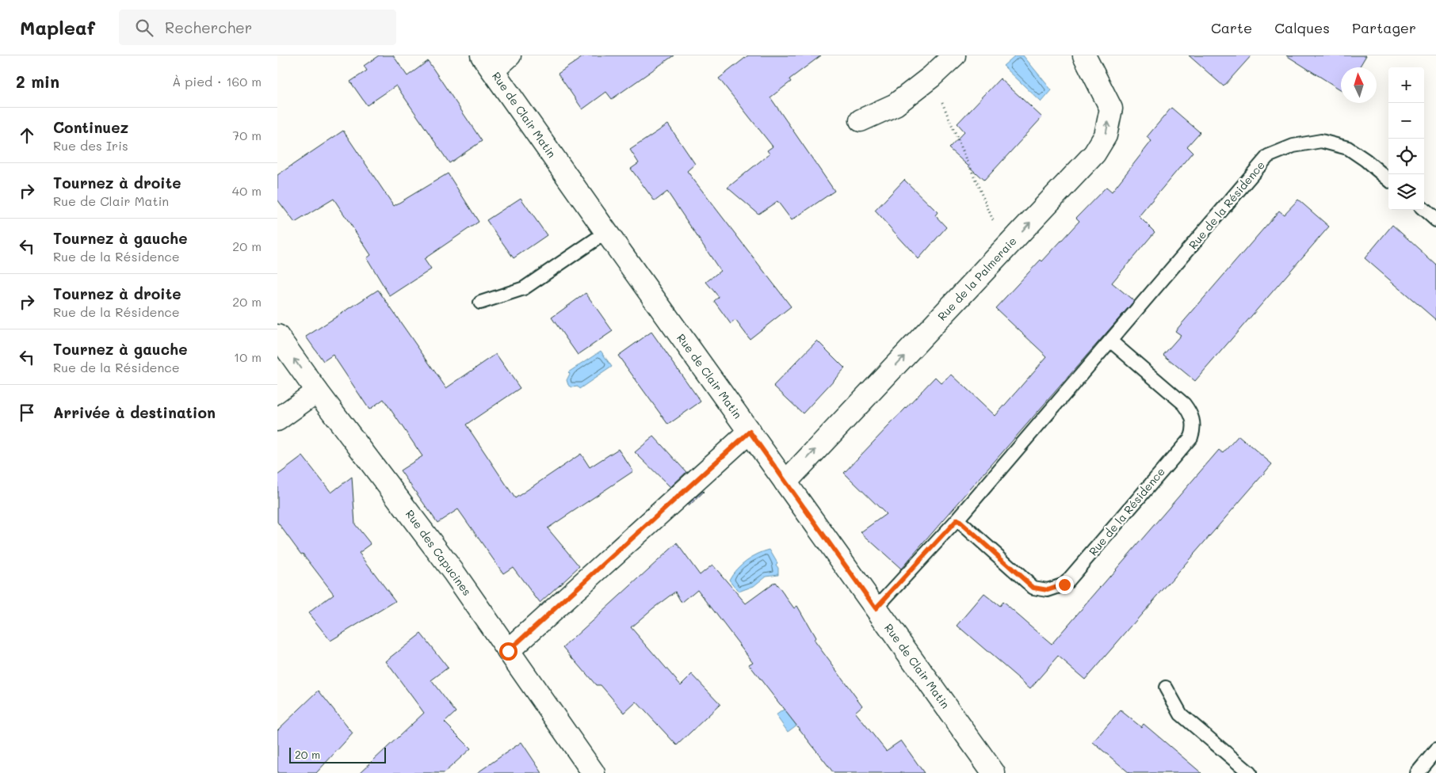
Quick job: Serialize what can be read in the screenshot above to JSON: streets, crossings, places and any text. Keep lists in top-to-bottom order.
{
  "streets": {
    "street": ["Rue de Clair Matin", "Rue de la Palmeraie", "Rue des Capucines"],
    "lane": ["Rue de la Résidence"]
  },
  "crossings": [
    ["Rue de Clair Matin", "Rue de la Résidence"],
    ["Rue de Clair Matin", "Rue de la Palmeraie"]
  ],
  "one_way": ["Rue de la Palmeraie"],
  "scale_bar": "20 m",
  "north": "top",
  "page": {
    "header": "Mapleaf",
    "search": "Rechercher",
    "nav": ["Carte", "Calques", "Partager"],
    "heading": ["2 min", "À pied · 160 m"],
    "map_buttons": ["+", "−"],
    "list": [
      ["Continuez", "Rue des Iris", "70 m"],
      ["Tournez à droite", "Rue de Clair Matin", "40 m"],
      ["Tournez à gauche", "Rue de la Résidence", "20 m"],
      ["Tournez à droite", "Rue de la Résidence", "20 m"],
      ["Tournez à gauche", "Rue de la Résidence", "10 m"],
      "Arrivée à destination"
    ],
    "scale": "20 m"
  }
}
